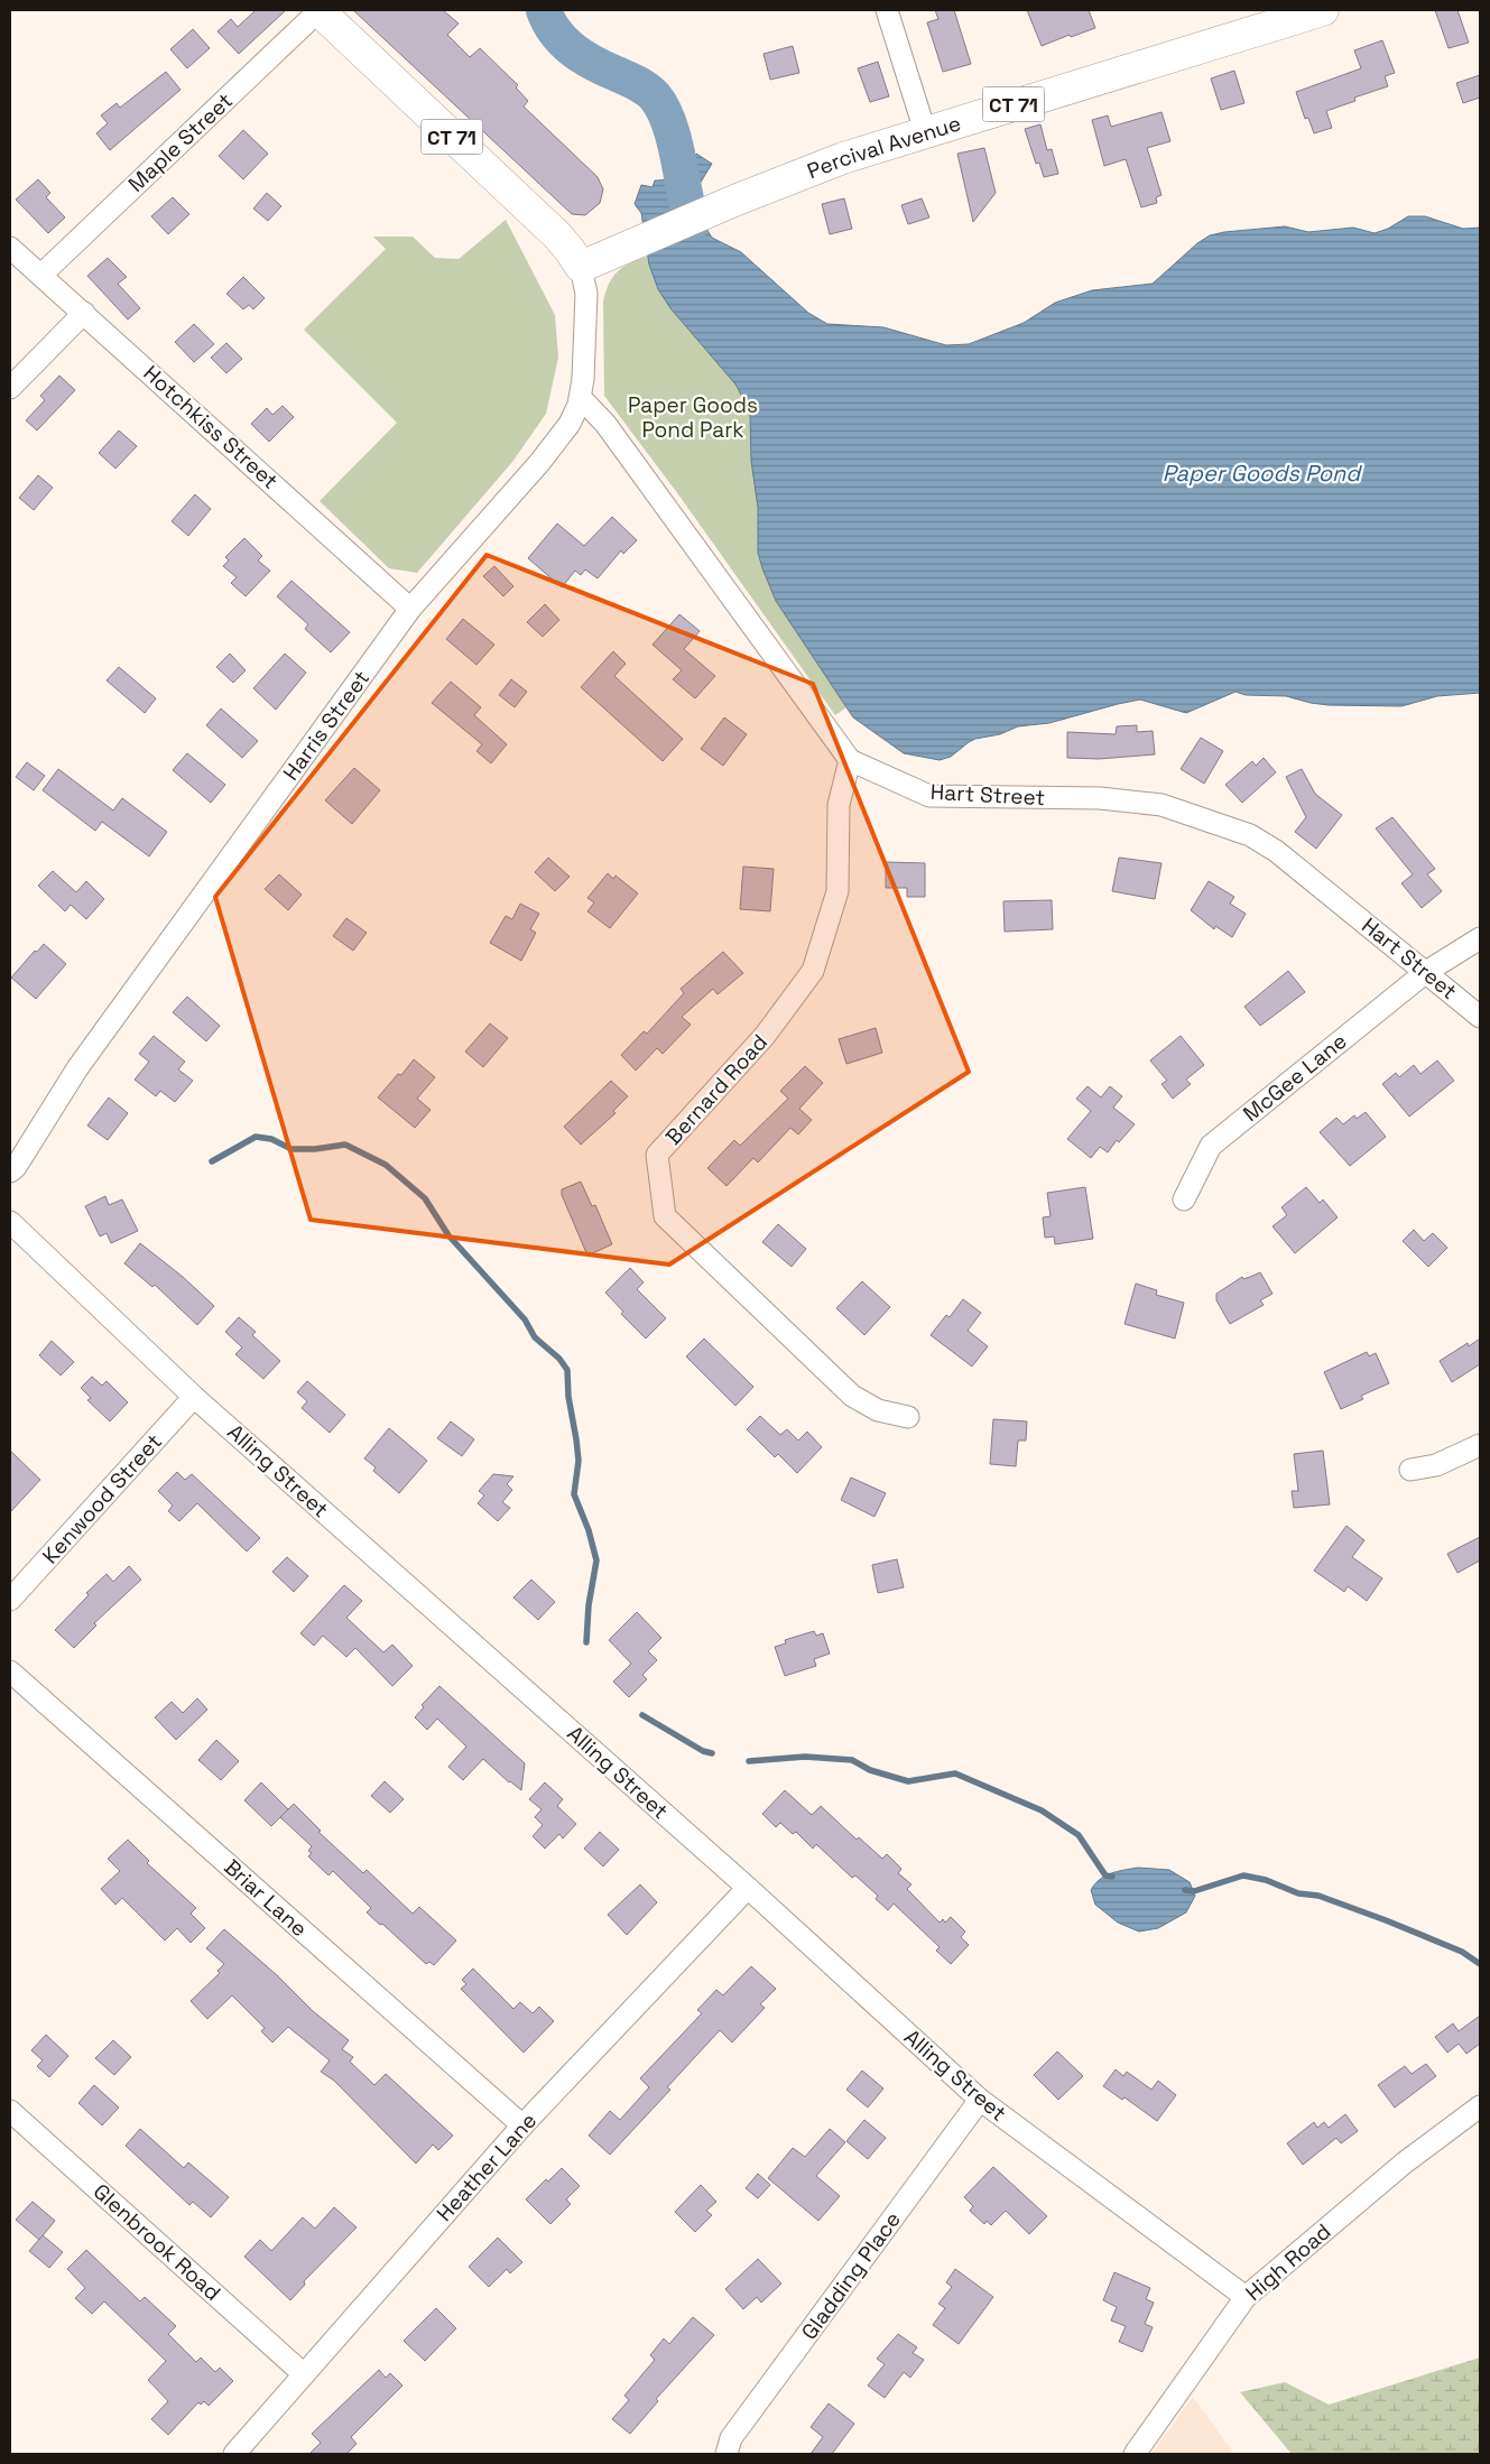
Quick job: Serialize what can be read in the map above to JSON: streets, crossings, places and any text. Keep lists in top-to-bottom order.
{
  "streets": {
    "main road": ["CT 71", "Percival Avenue"],
    "street": [
      "Maple Street",
      "Hotchkiss Street",
      "Harris Street",
      "Hart Street",
      "McGee Lane",
      "Bernard Road",
      "Alling Street",
      "Kenwood Street",
      "Briar Lane",
      "Heather Lane",
      "Glenbrook Road",
      "High Road",
      "Gladding Place"
    ]
  },
  "crossings": [
    ["CT 71", "Maple Street"],
    ["CT 71", "Percival Avenue"],
    ["CT 71", "Harris Street"],
    ["Maple Street", "Hotchkiss Street"],
    ["Percival Avenue", "Harris Street"],
    ["Hotchkiss Street", "Harris Street"],
    ["Harris Street", "Hart Street"],
    ["Hart Street", "McGee Lane"],
    ["Hart Street", "Bernard Road"],
    ["Alling Street", "Kenwood Street"],
    ["Alling Street", "Heather Lane"],
    ["Alling Street", "High Road"],
    ["Alling Street", "Gladding Place"],
    ["Briar Lane", "Heather Lane"],
    ["Heather Lane", "Glenbrook Road"]
  ],
  "water": ["Paper Goods Pond"],
  "parks": ["Paper Goods Pond Park"]
}
